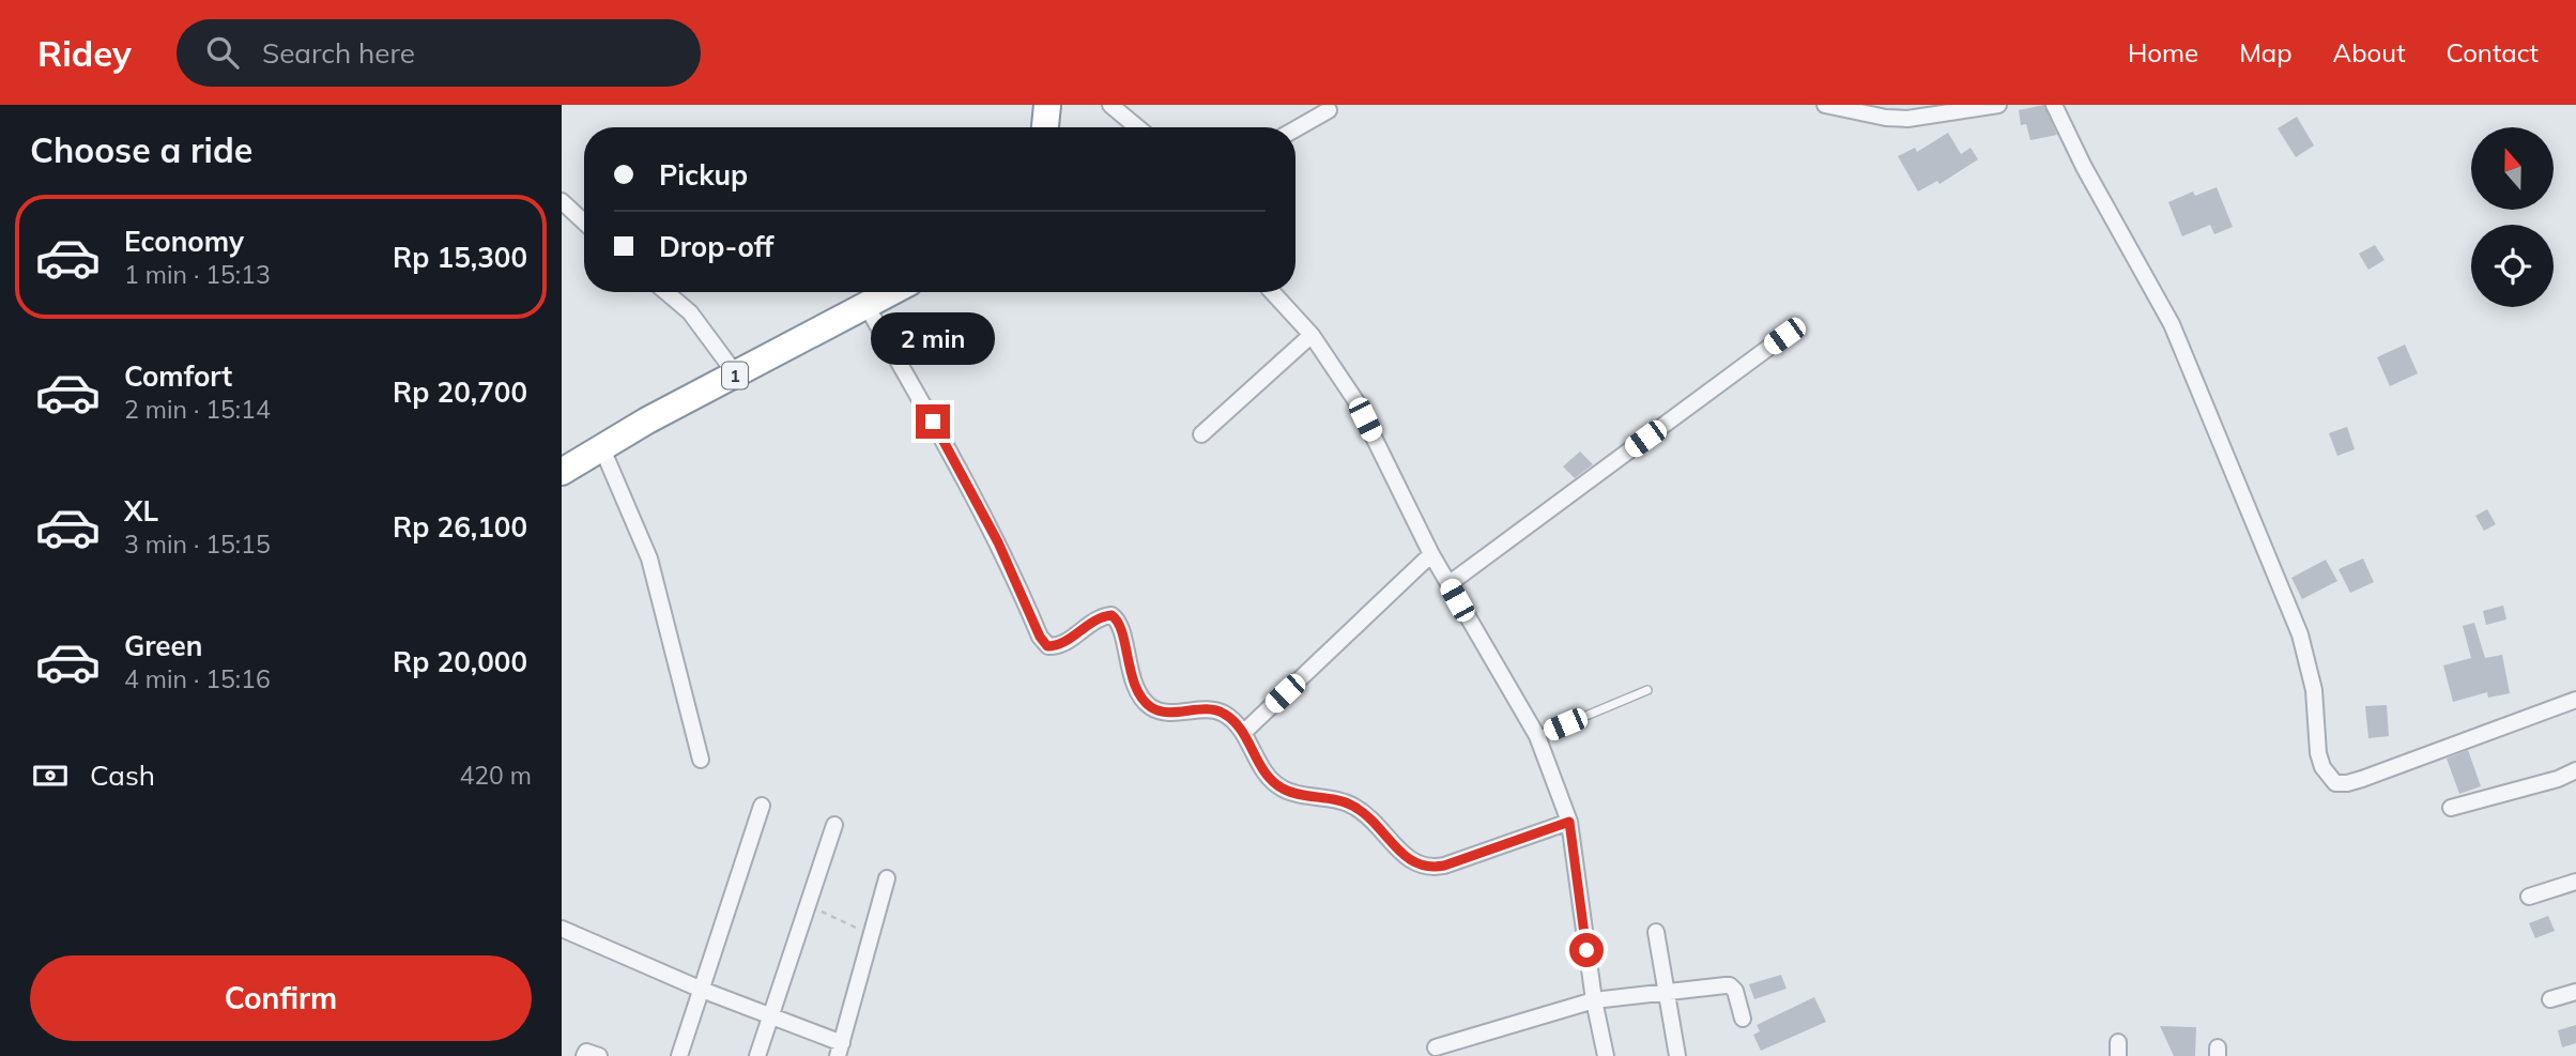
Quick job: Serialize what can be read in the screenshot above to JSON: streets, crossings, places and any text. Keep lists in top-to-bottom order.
{
  "streets": {
    "highway": ["1"]
  },
  "north": "top",
  "page": {
    "header": "Ridey",
    "search": "Search here",
    "nav": [
      "Home",
      "Map",
      "About",
      "Contact"
    ],
    "heading": "Choose a ride",
    "banner": ["Pickup", "Drop-off"],
    "list": [
      {
        "name": "Economy",
        "note": "1 min · 15:13",
        "value": "Rp 15,300"
      },
      {
        "name": "Comfort",
        "note": "2 min · 15:14",
        "value": "Rp 20,700"
      },
      {
        "name": "XL",
        "note": "3 min · 15:15",
        "value": "Rp 26,100"
      },
      {
        "name": "Green",
        "note": "4 min · 15:16",
        "value": "Rp 20,000"
      }
    ],
    "bubble": "2 min",
    "pay": ["Cash", "420 m"],
    "buttons": "Confirm"
  }
}
